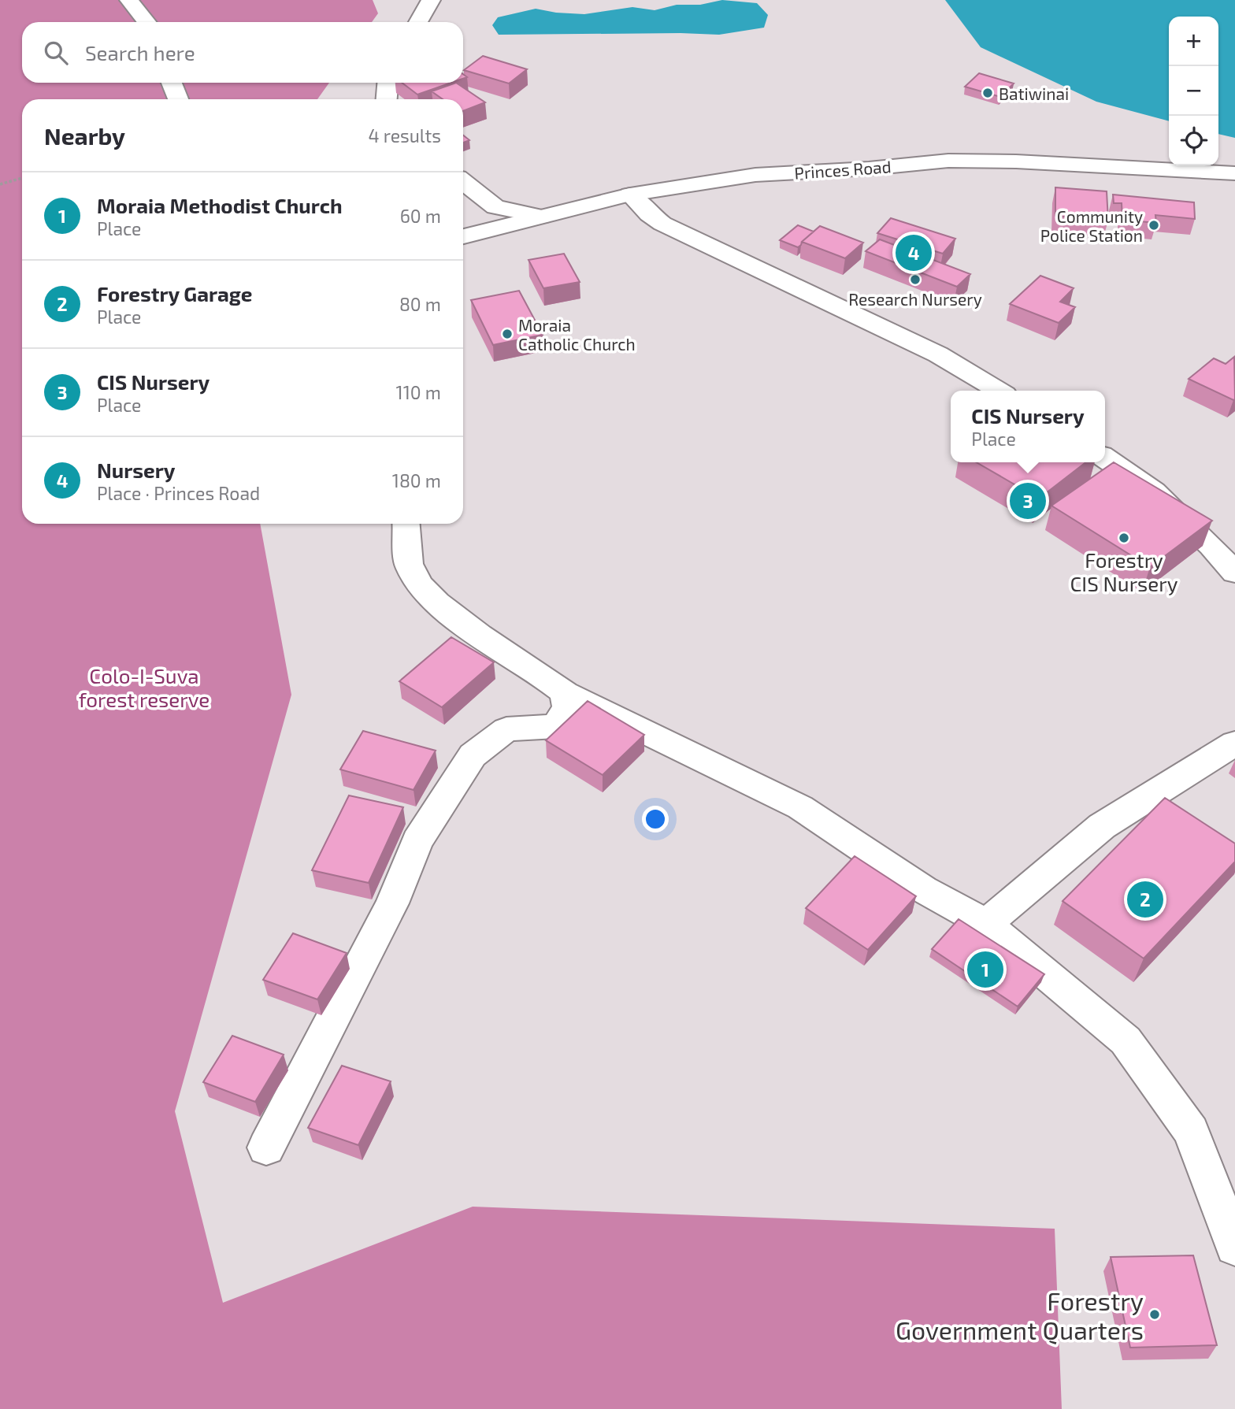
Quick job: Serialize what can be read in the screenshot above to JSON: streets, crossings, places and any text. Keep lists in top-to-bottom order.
{
  "streets": {
    "street": ["Princes Road"]
  },
  "parks": ["Colo-I-Suva forest reserve"],
  "places": [
    "Batiwinai",
    "Community Police Station",
    "Research Nursery",
    "Moraia Catholic Church",
    "Forestry CIS Nursery",
    "Forestry Government Quarters"
  ],
  "page": {
    "map_buttons": ["+", "−"],
    "search": "Search here",
    "heading": ["Nearby", "4 results"],
    "list": [
      {
        "mark": "1",
        "name": "Moraia Methodist Church",
        "note": "Place",
        "value": "60 m"
      },
      {
        "mark": "2",
        "name": "Forestry Garage",
        "note": "Place",
        "value": "80 m"
      },
      {
        "mark": "3",
        "name": "CIS Nursery",
        "note": "Place",
        "value": "110 m"
      },
      {
        "mark": "4",
        "name": "Nursery",
        "note": "Place · Princes Road",
        "value": "180 m"
      }
    ],
    "pins": [
      "4",
      "3",
      "2",
      "1"
    ],
    "popup": ["CIS Nursery", "Place"]
  }
}
